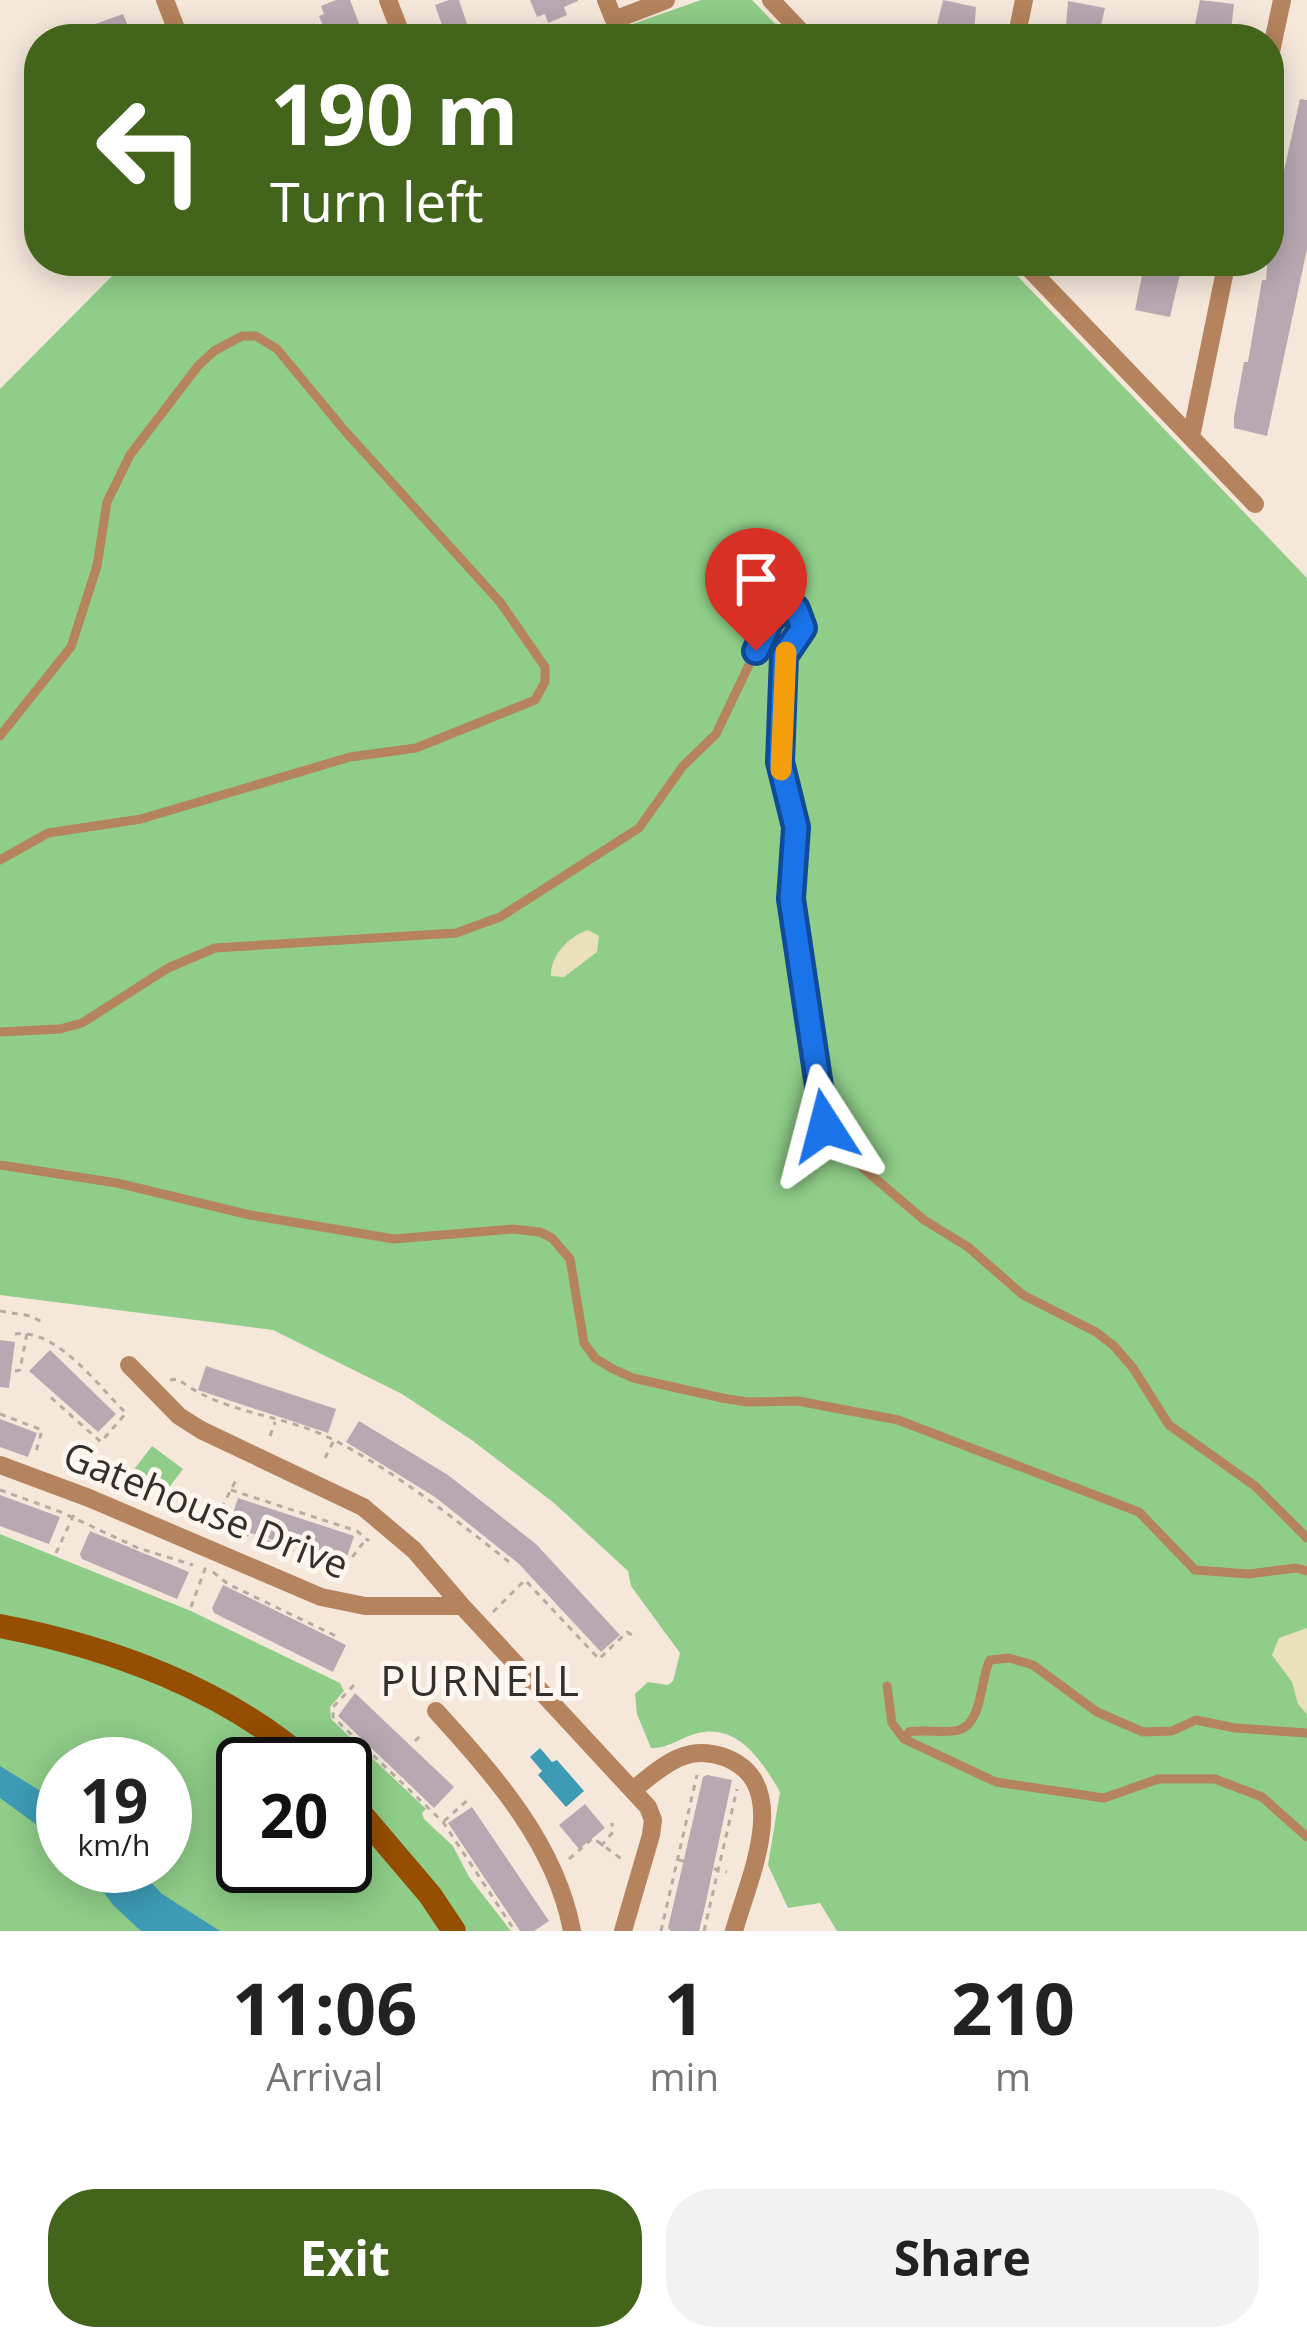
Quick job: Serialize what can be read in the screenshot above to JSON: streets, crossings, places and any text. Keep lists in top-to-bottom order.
{
  "streets": {
    "street": ["Gatehouse Drive"]
  },
  "districts": ["PURNELL"],
  "page": {
    "turn": ["190 m", "Turn left"],
    "speed": "19 km/h",
    "limit": "20",
    "eta": [
      "11:06",
      "Arrival",
      "1",
      "min",
      "210",
      "m"
    ],
    "buttons": ["Exit", "Share"]
  }
}
